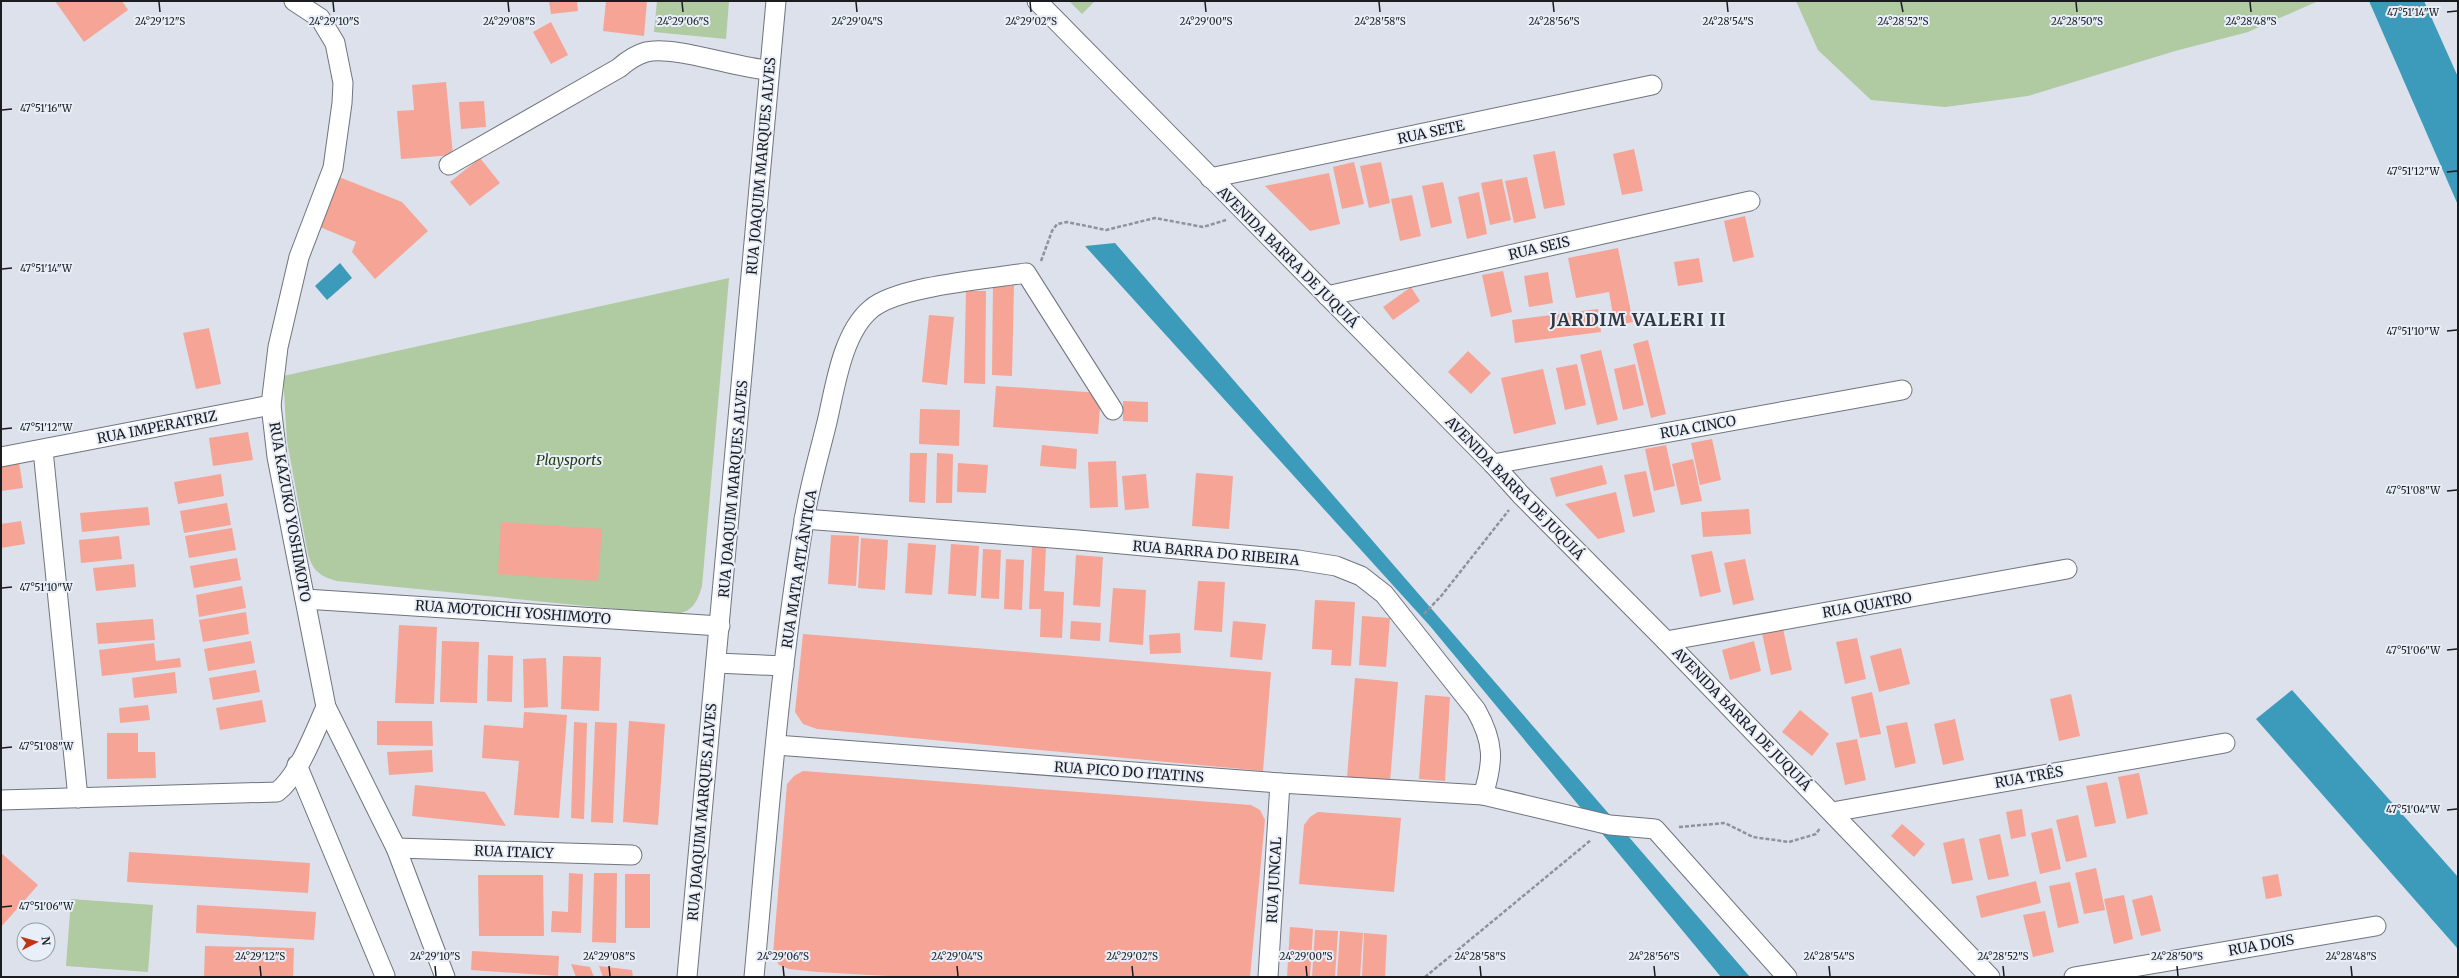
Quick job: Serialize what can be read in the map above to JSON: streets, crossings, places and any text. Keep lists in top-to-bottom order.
{
  "streets": {
    "street": [
      "RUA SETE",
      "RUA JOAQUIM MARQUES ALVES",
      "RUA SEIS",
      "AVENIDA BARRA DE JUQUIÁ",
      "RUA IMPERATRIZ",
      "RUA CINCO",
      "RUA KAZUKO YOSHIMOTO",
      "RUA BARRA DO RIBEIRA",
      "RUA MATA ATLÂNTICA",
      "RUA QUATRO",
      "RUA MOTOICHI YOSHIMOTO",
      "RUA PICO DO ITATINS",
      "RUA TRÊS",
      "RUA ITAICY",
      "RUA JUNCAL",
      "RUA DOIS"
    ]
  },
  "crossings": [
    ["RUA SETE", "AVENIDA BARRA DE JUQUIÁ"],
    ["RUA JOAQUIM MARQUES ALVES", "RUA MOTOICHI YOSHIMOTO"],
    ["RUA SEIS", "AVENIDA BARRA DE JUQUIÁ"],
    ["AVENIDA BARRA DE JUQUIÁ", "RUA CINCO"],
    ["AVENIDA BARRA DE JUQUIÁ", "RUA QUATRO"],
    ["AVENIDA BARRA DE JUQUIÁ", "RUA TRÊS"],
    ["RUA IMPERATRIZ", "RUA KAZUKO YOSHIMOTO"],
    ["RUA KAZUKO YOSHIMOTO", "RUA MOTOICHI YOSHIMOTO"],
    ["RUA KAZUKO YOSHIMOTO", "RUA ITAICY"],
    ["RUA BARRA DO RIBEIRA", "RUA MATA ATLÂNTICA"],
    ["RUA BARRA DO RIBEIRA", "RUA PICO DO ITATINS"],
    ["RUA MATA ATLÂNTICA", "RUA PICO DO ITATINS"],
    ["RUA PICO DO ITATINS", "RUA JUNCAL"]
  ],
  "districts": ["JARDIM VALERI II"],
  "parks": ["Playsports"],
  "north": "right",
  "coordinates": [
    "47°51'14\"W",
    "24°29'12\"S",
    "24°29'10\"S",
    "24°29'08\"S",
    "24°29'06\"S",
    "24°29'04\"S",
    "24°29'02\"S",
    "24°29'00\"S",
    "24°28'58\"S",
    "24°28'56\"S",
    "24°28'54\"S",
    "24°28'52\"S",
    "24°28'50\"S",
    "24°28'48\"S",
    "47°51'16\"W",
    "47°51'12\"W",
    "47°51'10\"W",
    "47°51'08\"W",
    "47°51'06\"W",
    "47°51'04\"W"
  ]
}
